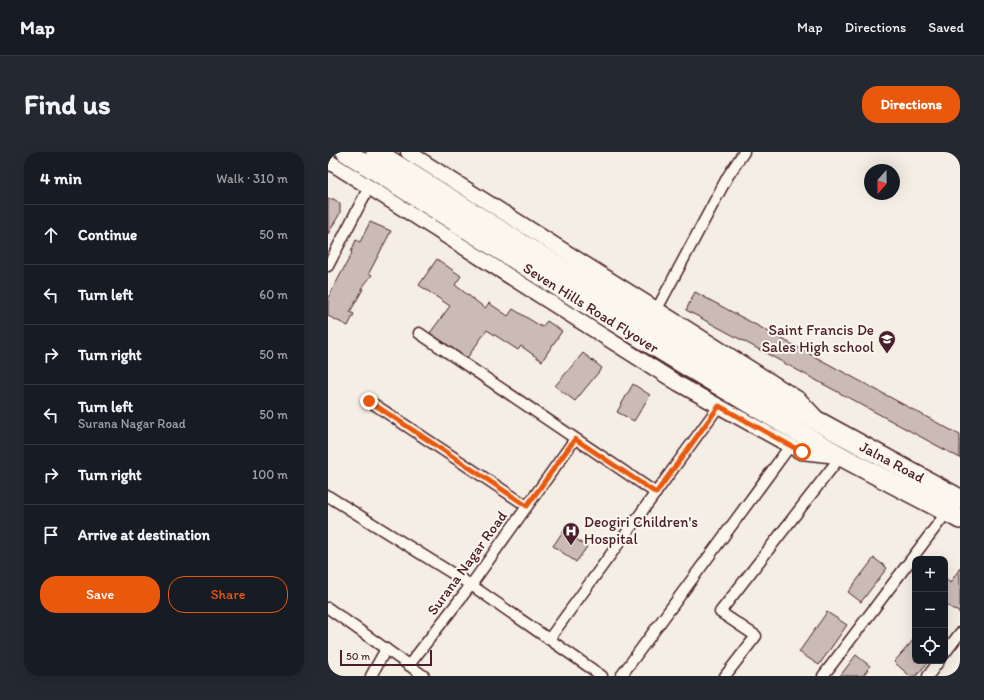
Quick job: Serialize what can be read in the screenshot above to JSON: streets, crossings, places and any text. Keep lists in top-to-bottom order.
{
  "streets": {
    "highway": ["Seven Hills Road Flyover", "Jalna Road"],
    "street": ["Surana Nagar Road"]
  },
  "crossings": [
    ["Seven Hills Road Flyover", "Jalna Road"]
  ],
  "places": {
    "school or university": ["Saint Francis De Sales High school"],
    "hospital": ["Deogiri Children's Hospital"]
  },
  "scale_bar": "50 m",
  "north": "bottom",
  "page": {
    "header": "Map",
    "nav": ["Map", "Directions", "Saved"],
    "buttons": [
      "Directions",
      ["Save", "Share"]
    ],
    "title": "Find us",
    "heading": ["4 min", "Walk · 310 m"],
    "list": [
      ["Continue", "50 m"],
      ["Turn left", "60 m"],
      ["Turn right", "50 m"],
      ["Turn left", "Surana Nagar Road", "50 m"],
      ["Turn right", "100 m"],
      "Arrive at destination"
    ],
    "map_buttons": ["+", "−"],
    "scale": "50 m"
  }
}
